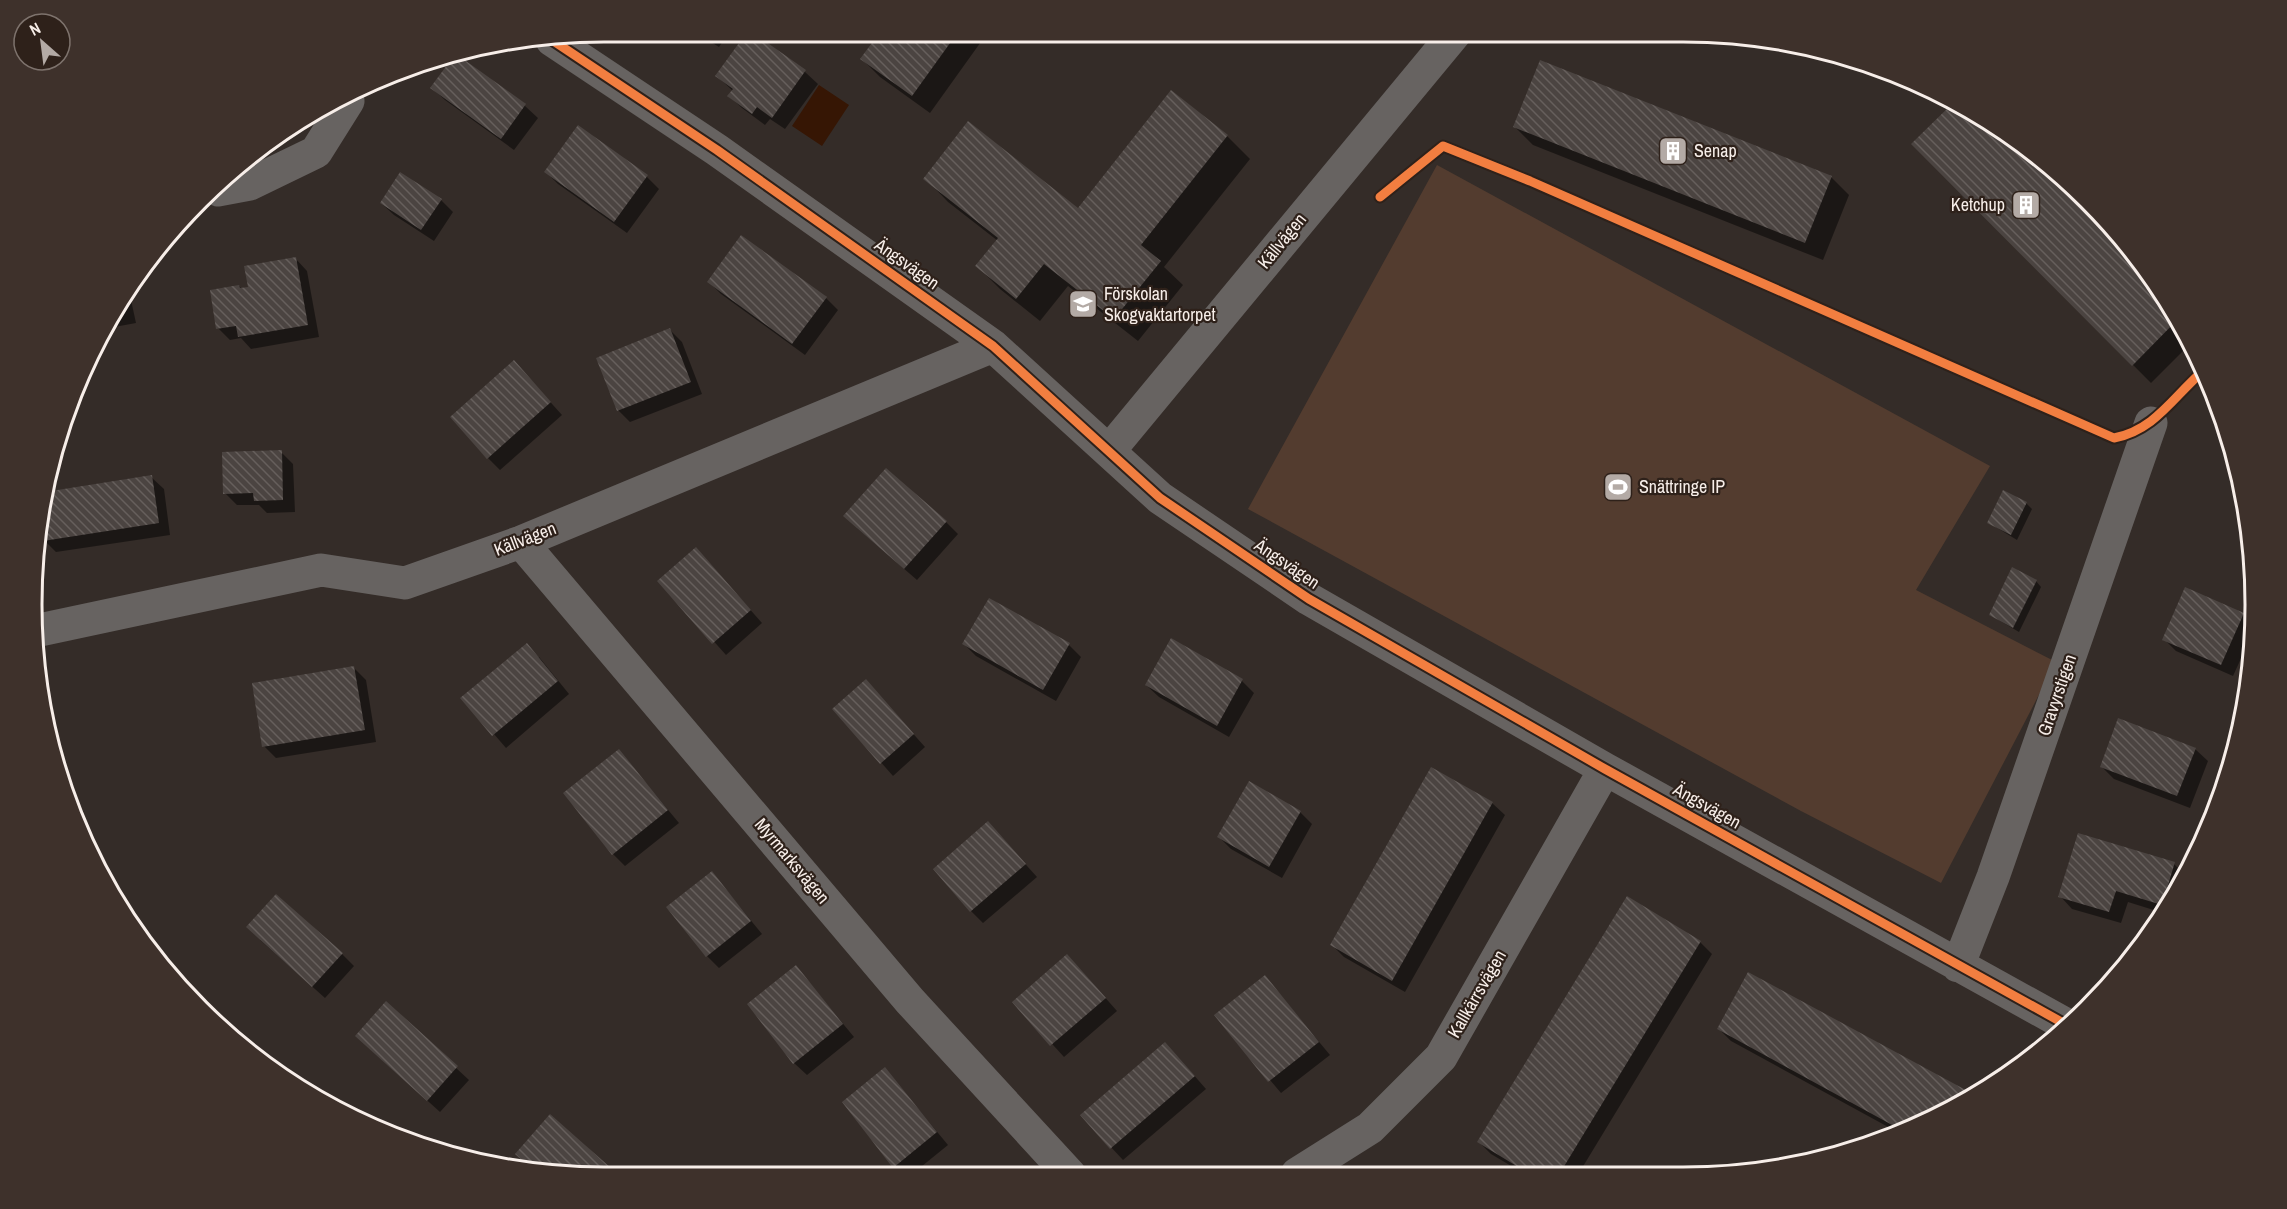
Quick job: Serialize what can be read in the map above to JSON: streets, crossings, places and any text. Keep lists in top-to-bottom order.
{
  "streets": {
    "street": [
      "Källvägen",
      "Ängsvägen",
      "Gravyrstigen",
      "Myrmarksvägen",
      "Kallkärrsvägen"
    ]
  },
  "crossings": [
    ["Källvägen", "Ängsvägen"],
    ["Källvägen", "Myrmarksvägen"],
    ["Ängsvägen", "Gravyrstigen"],
    ["Ängsvägen", "Kallkärrsvägen"]
  ],
  "places": {
    "building": ["Senap", "Ketchup"],
    "school or university": ["Förskolan Skogvaktartorpet"],
    "sports": ["Snättringe IP"]
  },
  "north": "top left"
}
